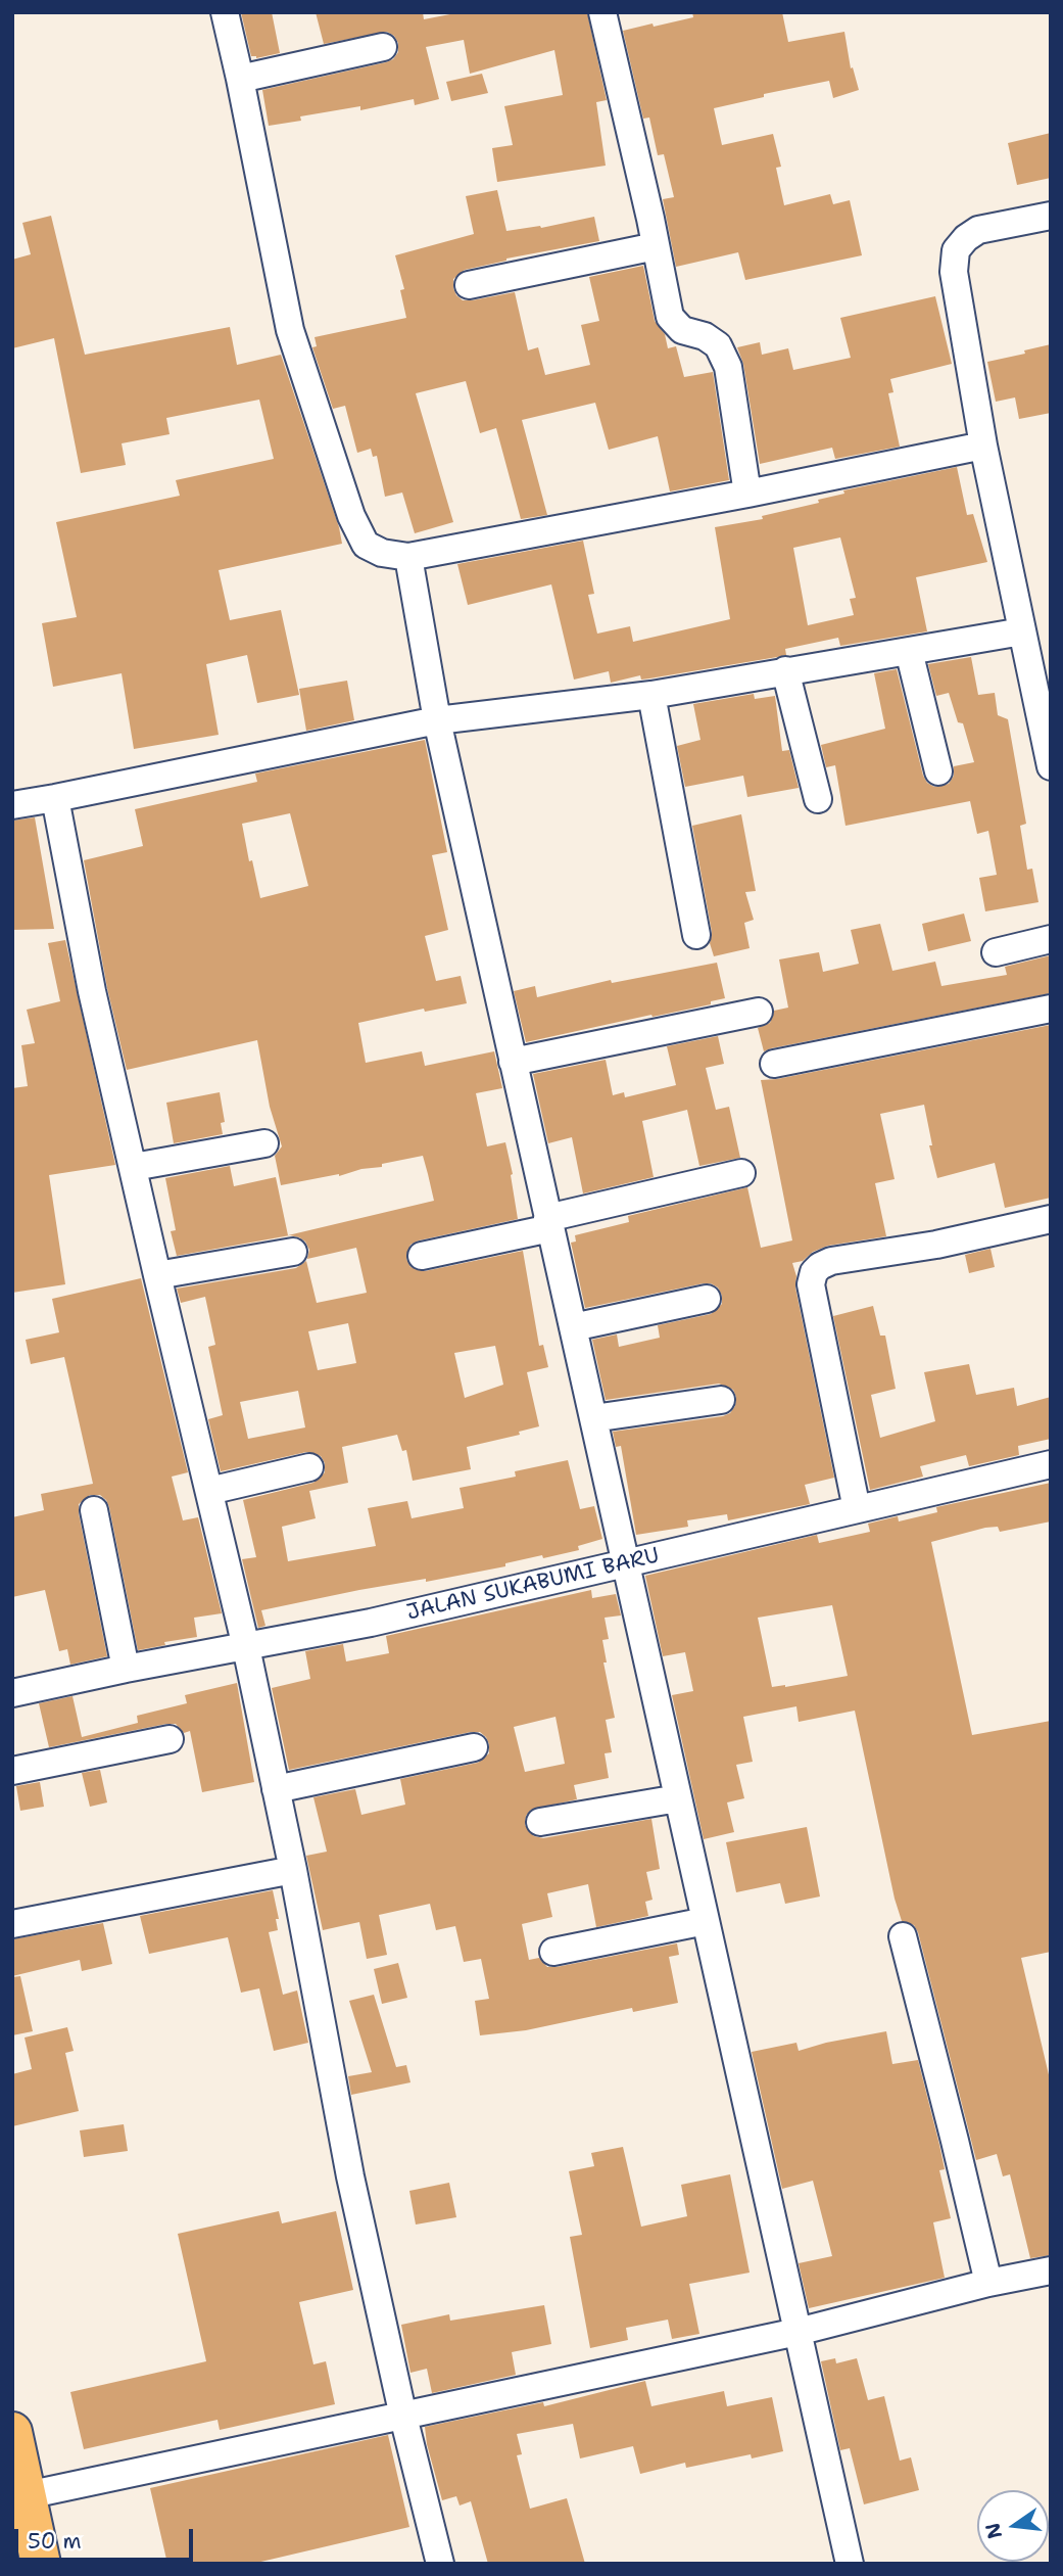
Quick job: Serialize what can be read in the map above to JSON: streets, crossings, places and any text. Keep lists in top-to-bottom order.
{
  "streets": {
    "street": ["JALAN SUKABUMI BARU"]
  },
  "scale_bar": "50 m",
  "north": "left"
}
